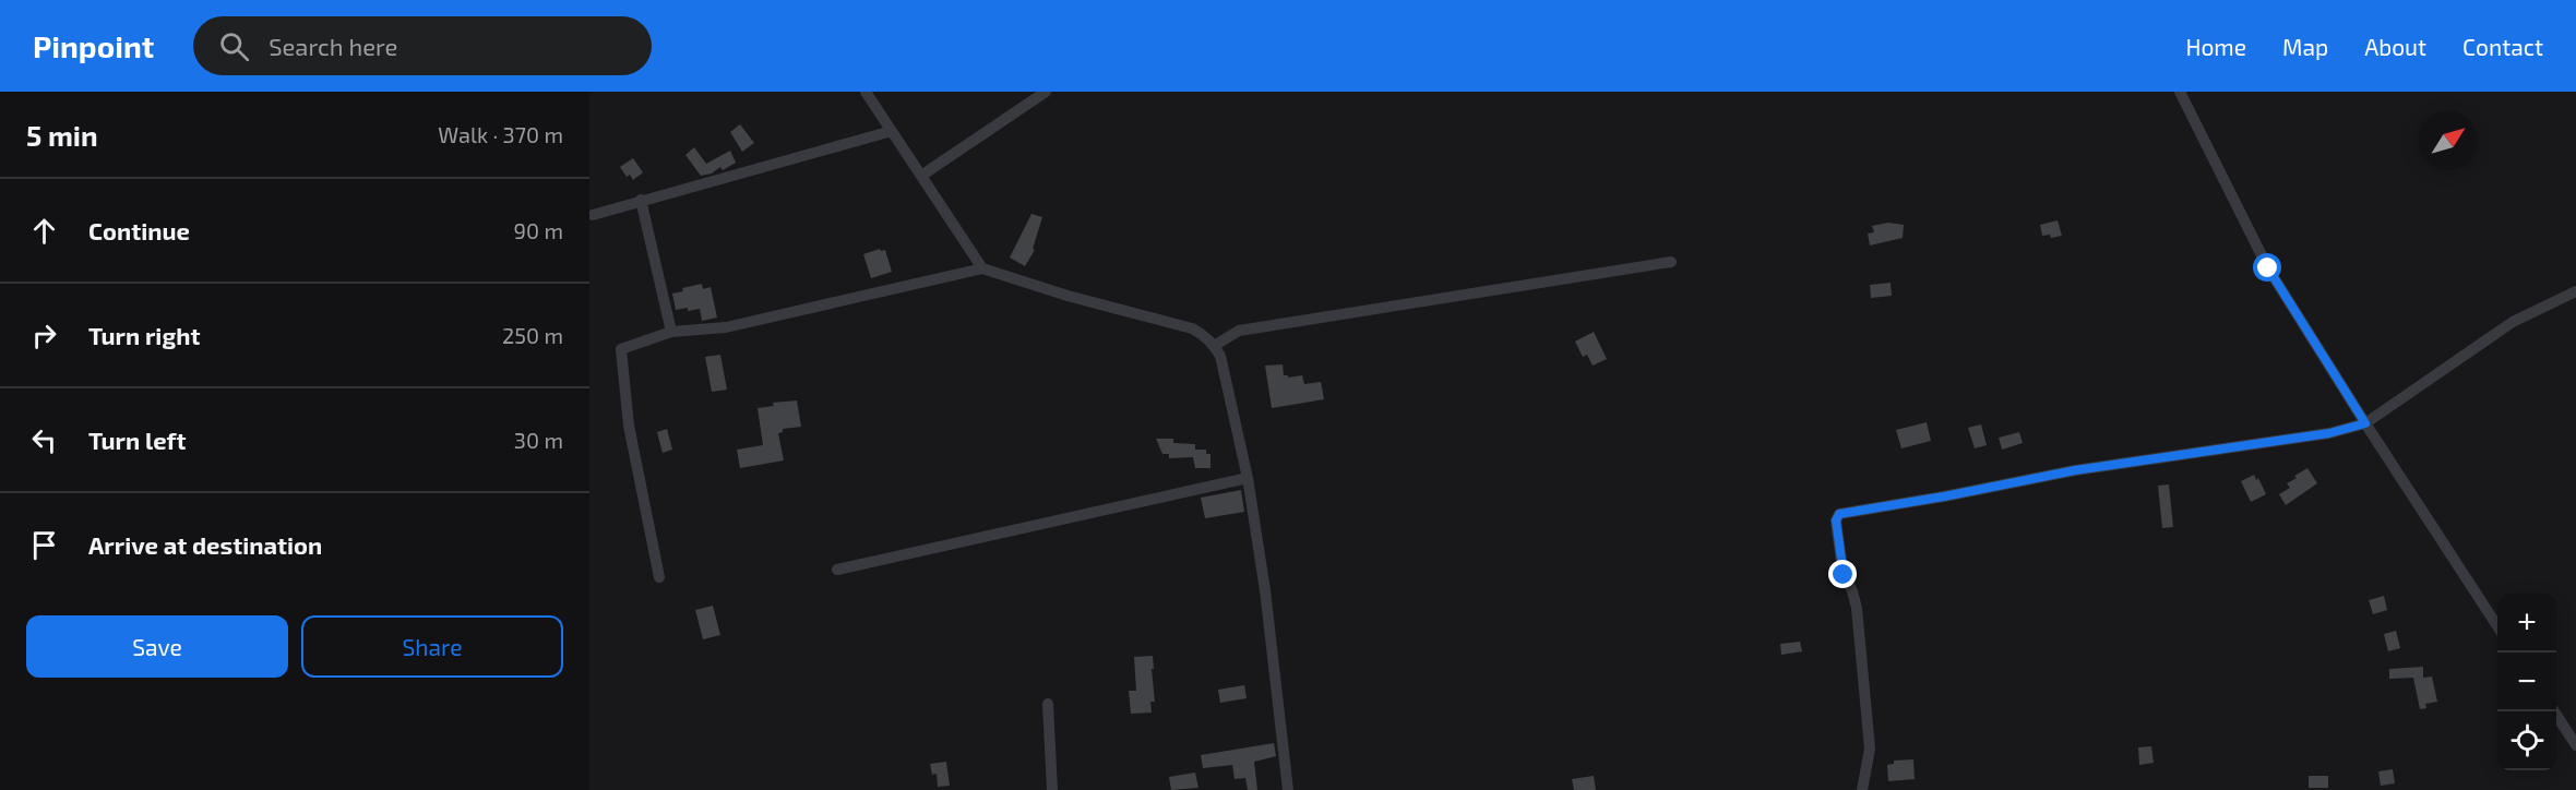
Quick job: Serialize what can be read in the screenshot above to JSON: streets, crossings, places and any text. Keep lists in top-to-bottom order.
{
  "north": "top right",
  "page": {
    "header": "Pinpoint",
    "search": "Search here",
    "nav": [
      "Home",
      "Map",
      "About",
      "Contact"
    ],
    "heading": ["5 min", "Walk · 370 m"],
    "list": [
      ["Continue", "90 m"],
      ["Turn right", "250 m"],
      ["Turn left", "30 m"],
      "Arrive at destination"
    ],
    "map_buttons": ["+", "−"],
    "buttons": ["Save", "Share"]
  }
}
